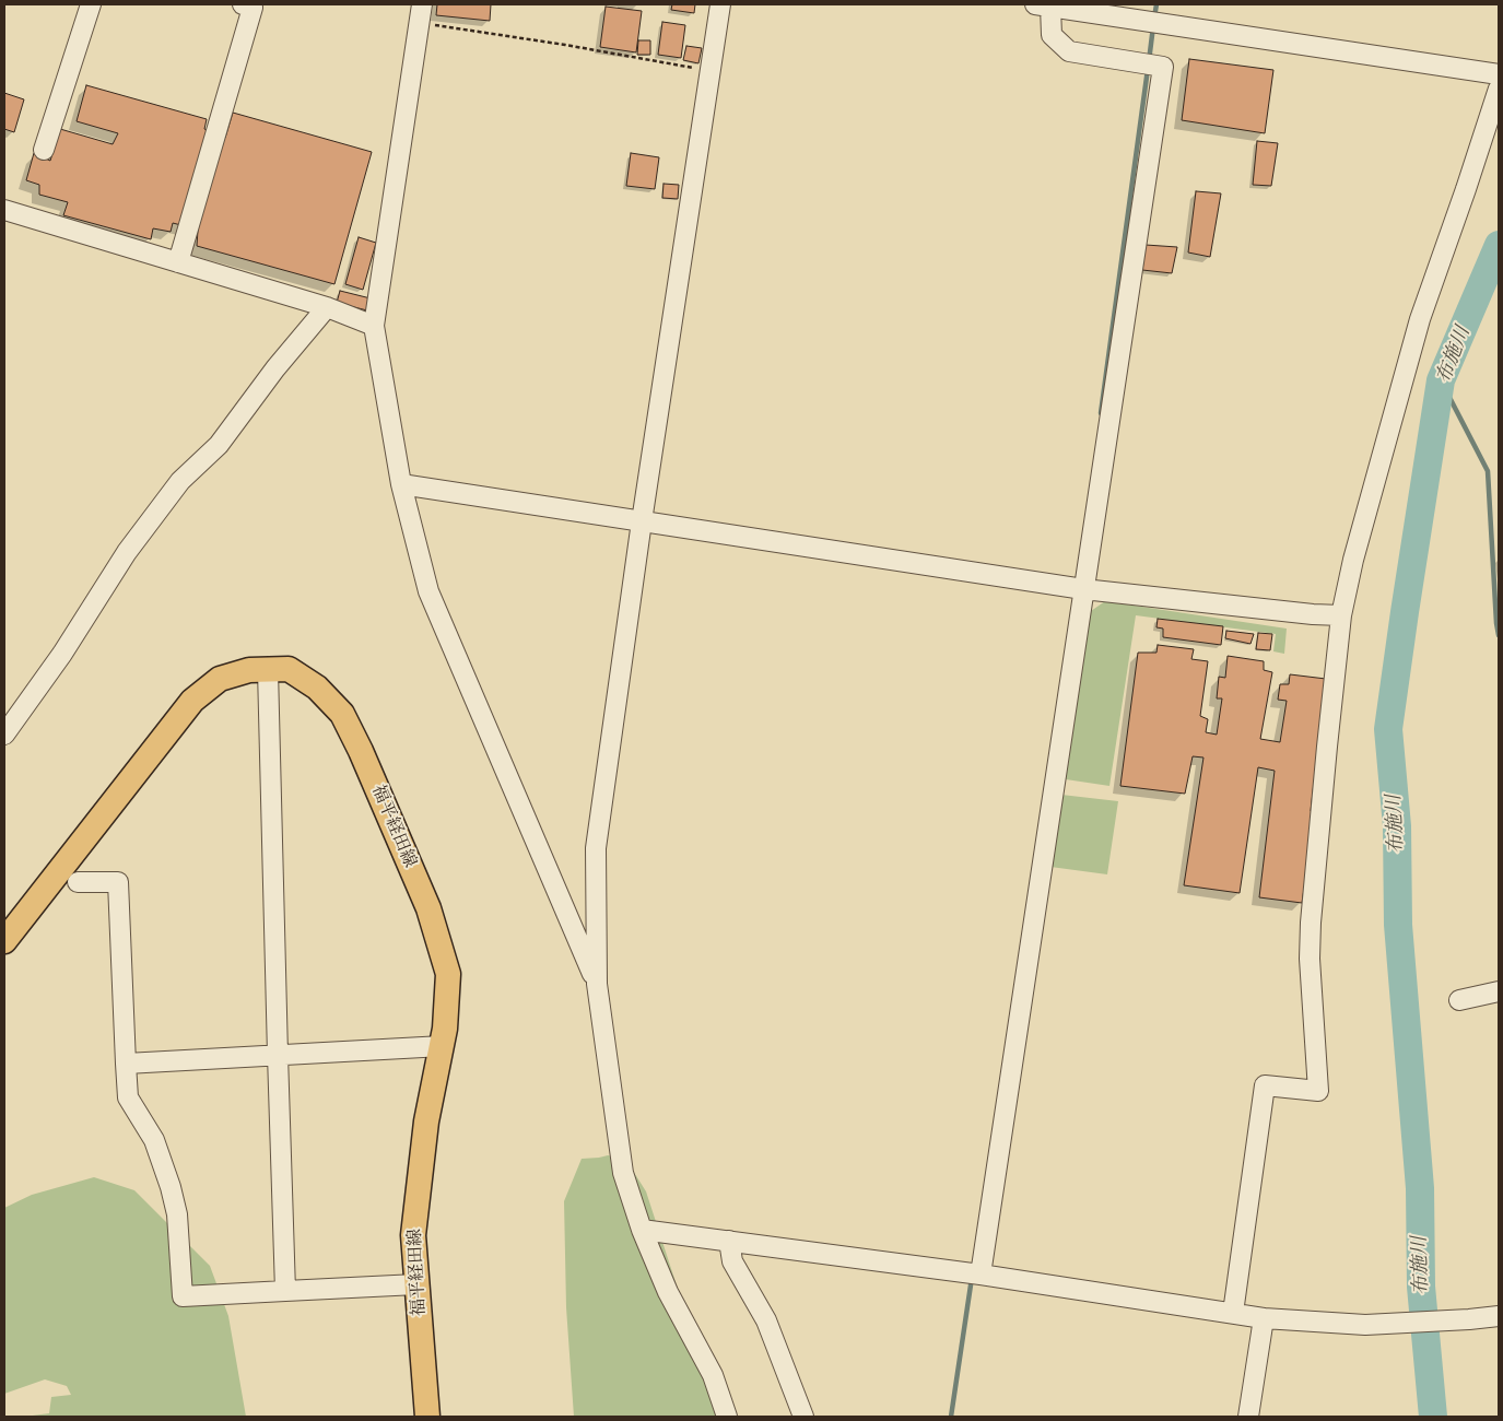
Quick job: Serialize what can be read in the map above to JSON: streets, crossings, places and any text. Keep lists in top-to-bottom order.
{
  "streets": {
    "main road": ["福平経田線"]
  },
  "water": ["布施川"]
}
